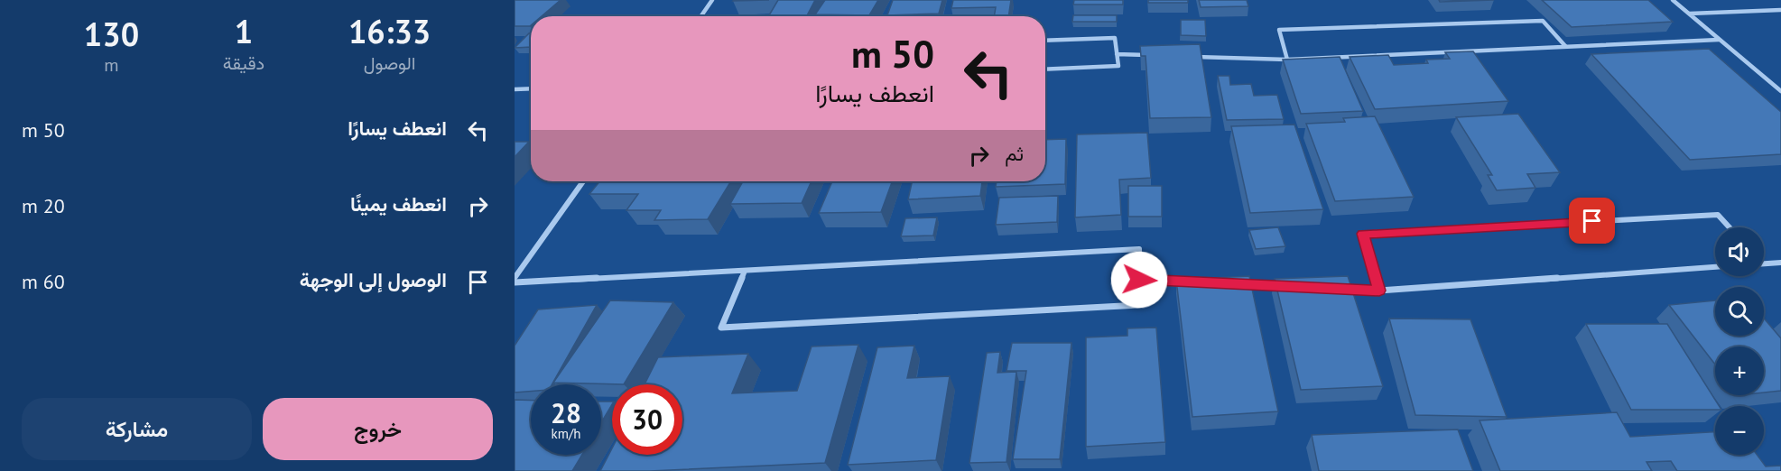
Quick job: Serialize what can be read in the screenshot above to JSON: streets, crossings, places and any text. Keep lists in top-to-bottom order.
{
  "page": {
    "eta": [
      "16:33",
      "الوصول",
      "1",
      "دقيقة",
      "130",
      "m"
    ],
    "turn": ["50 m", "انعطف يسارًا"],
    "list": [
      {
        "name": "انعطف يسارًا",
        "value": "50 m"
      },
      {
        "name": "انعطف يمينًا",
        "value": "20 m"
      },
      {
        "name": "الوصول إلى الوجهة",
        "value": "60 m"
      }
    ],
    "then": "ثم",
    "map_buttons": ["+", "−"],
    "speed": "28 km/h",
    "limit": "30",
    "buttons": ["خروج", "مشاركة"]
  }
}
